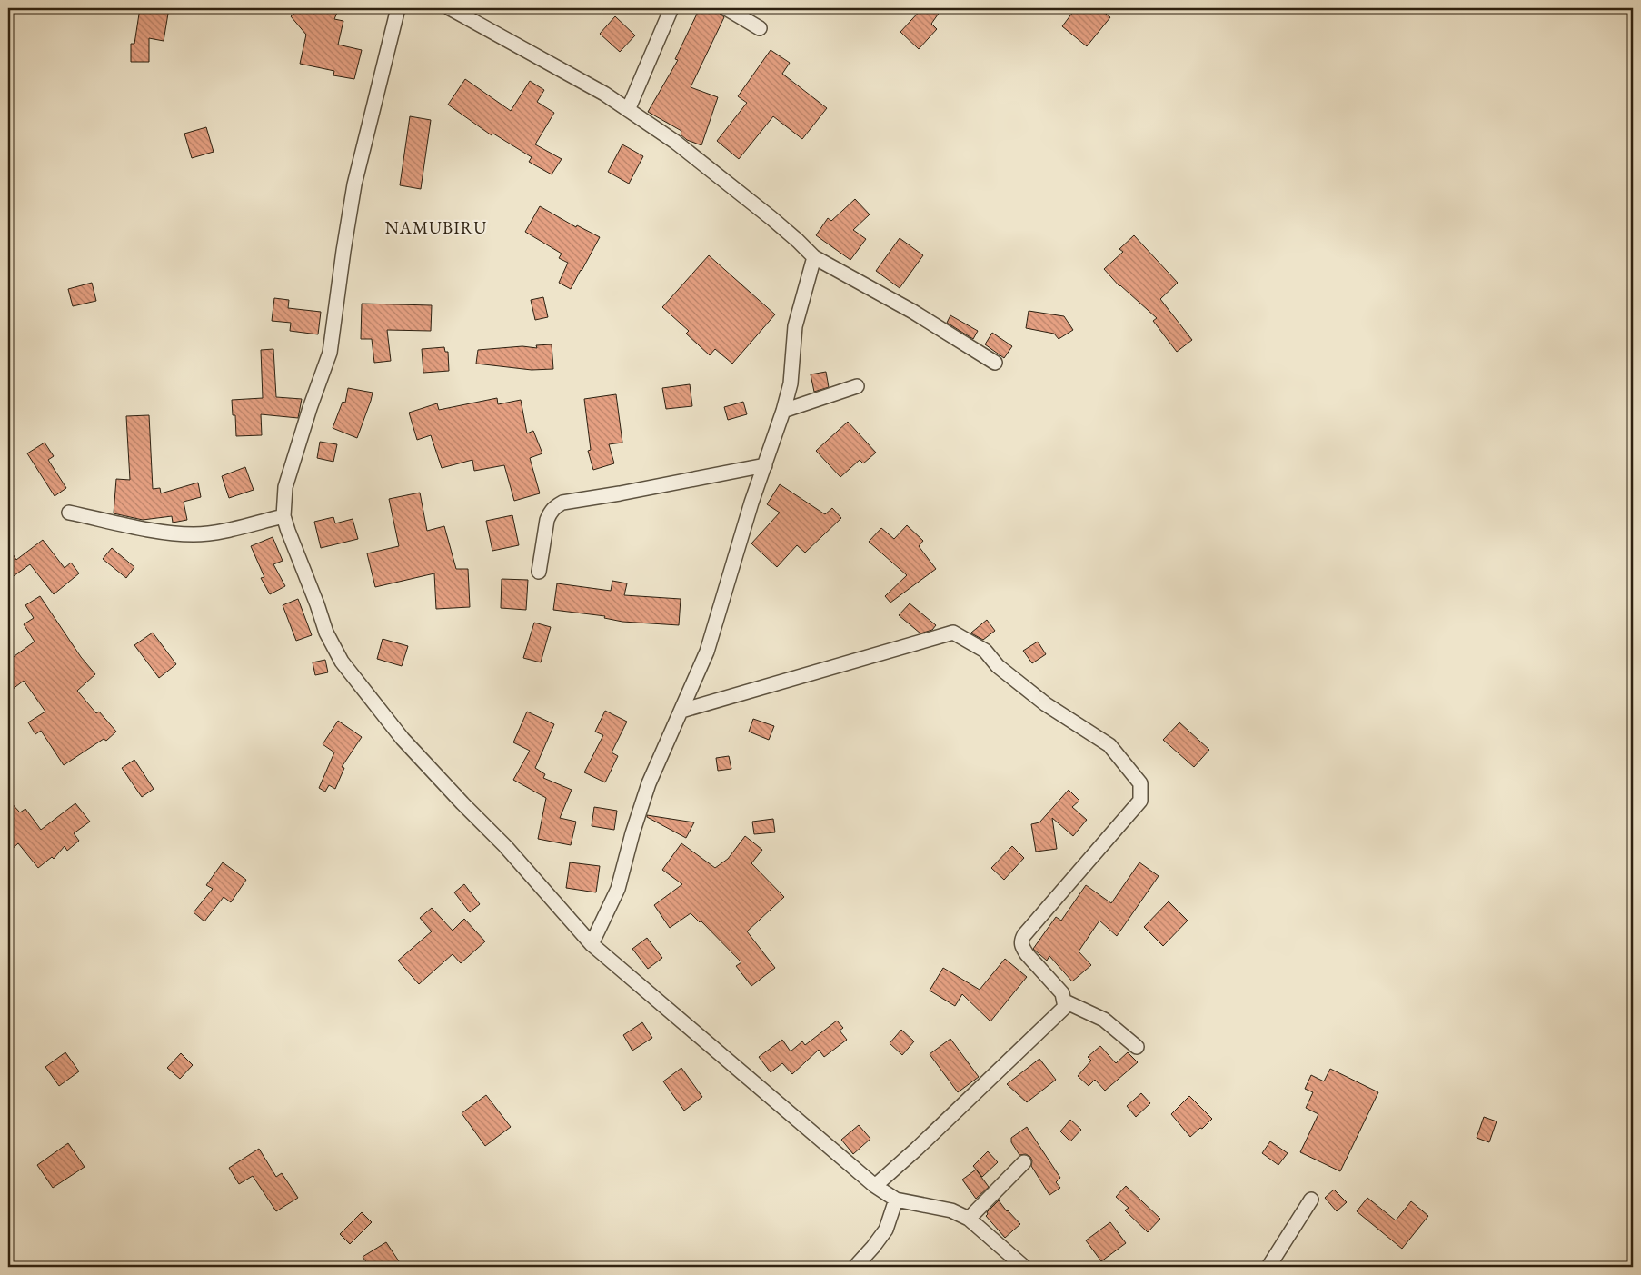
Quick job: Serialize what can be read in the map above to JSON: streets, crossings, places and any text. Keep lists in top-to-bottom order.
{
  "districts": ["NAMUBIRU"]
}
